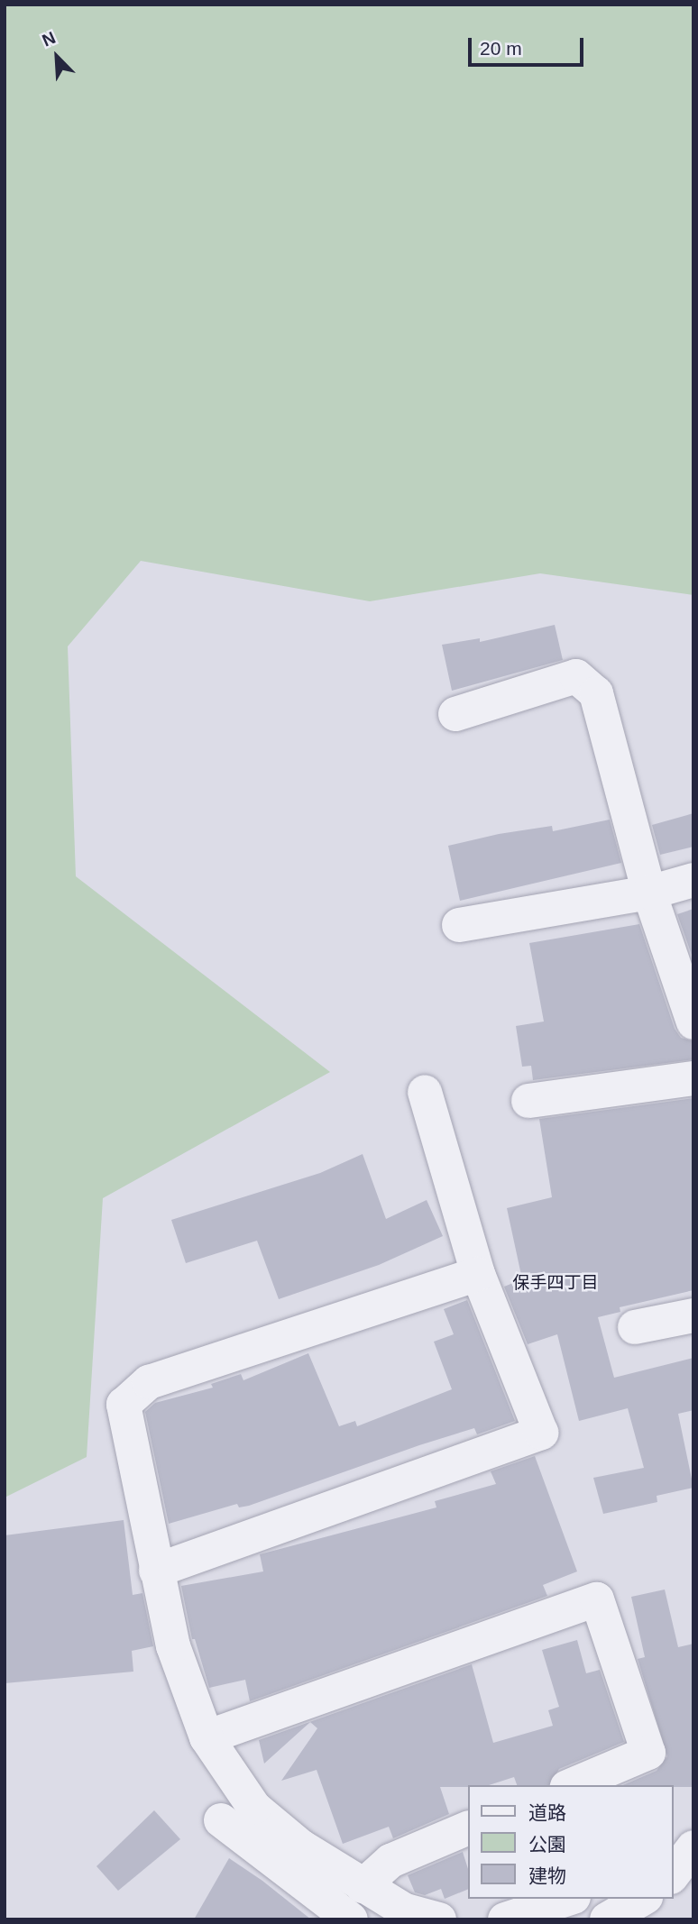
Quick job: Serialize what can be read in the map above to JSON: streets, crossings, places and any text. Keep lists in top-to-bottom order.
{
  "districts": ["保手四丁目"],
  "legend": ["道路", "公園", "建物"],
  "scale_bar": "20 m",
  "north": "top left"
}
